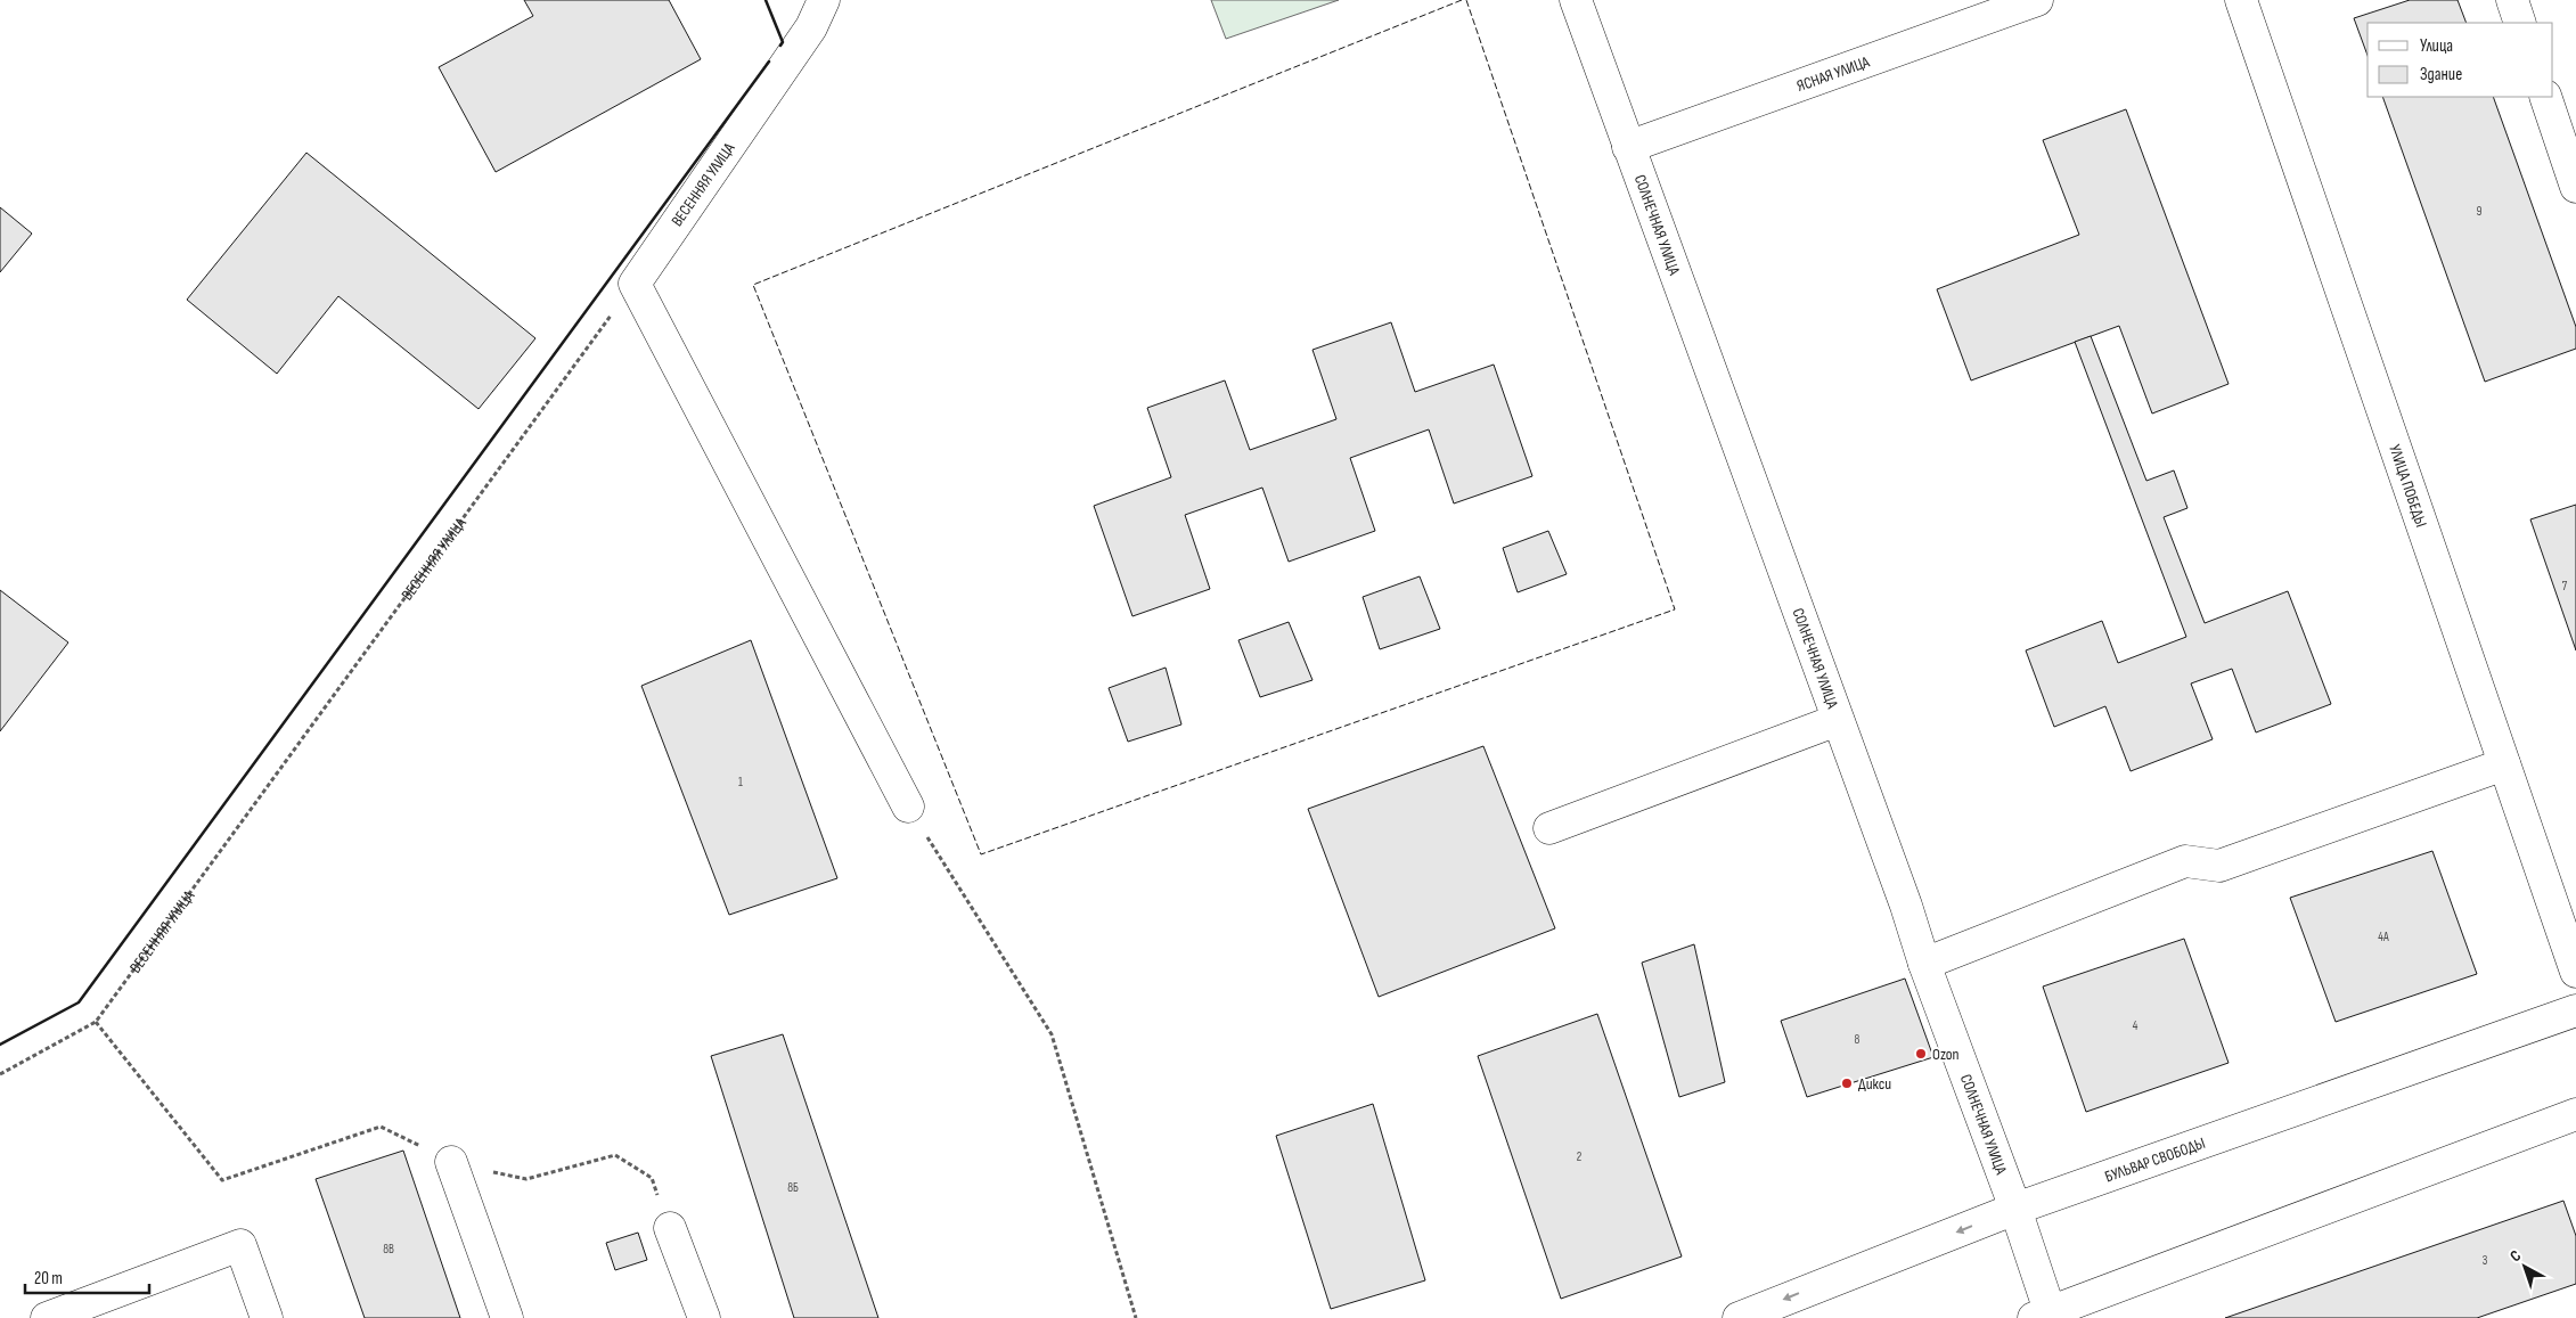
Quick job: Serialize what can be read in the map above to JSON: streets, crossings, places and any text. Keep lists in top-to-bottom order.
{
  "streets": {
    "street": [
      "ЯСНАЯ УЛИЦА",
      "ВЕСЕННЯЯ УЛИЦА",
      "СОЛНЕЧНАЯ УЛИЦА",
      "УЛИЦА ПОБЕДЫ",
      "БУЛЬВАР СВОБОДЫ"
    ]
  },
  "crossings": [
    ["ЯСНАЯ УЛИЦА", "СОЛНЕЧНАЯ УЛИЦА"],
    ["СОЛНЕЧНАЯ УЛИЦА", "БУЛЬВАР СВОБОДЫ"]
  ],
  "places": ["Ozon", "Дикси"],
  "house_numbers": [
    "9",
    "7",
    "1",
    "4А",
    "4",
    "8",
    "2",
    "8Б",
    "8В",
    "3"
  ],
  "legend": ["Улица", "Здание"],
  "scale_bar": "20 m",
  "north": "top left"
}
